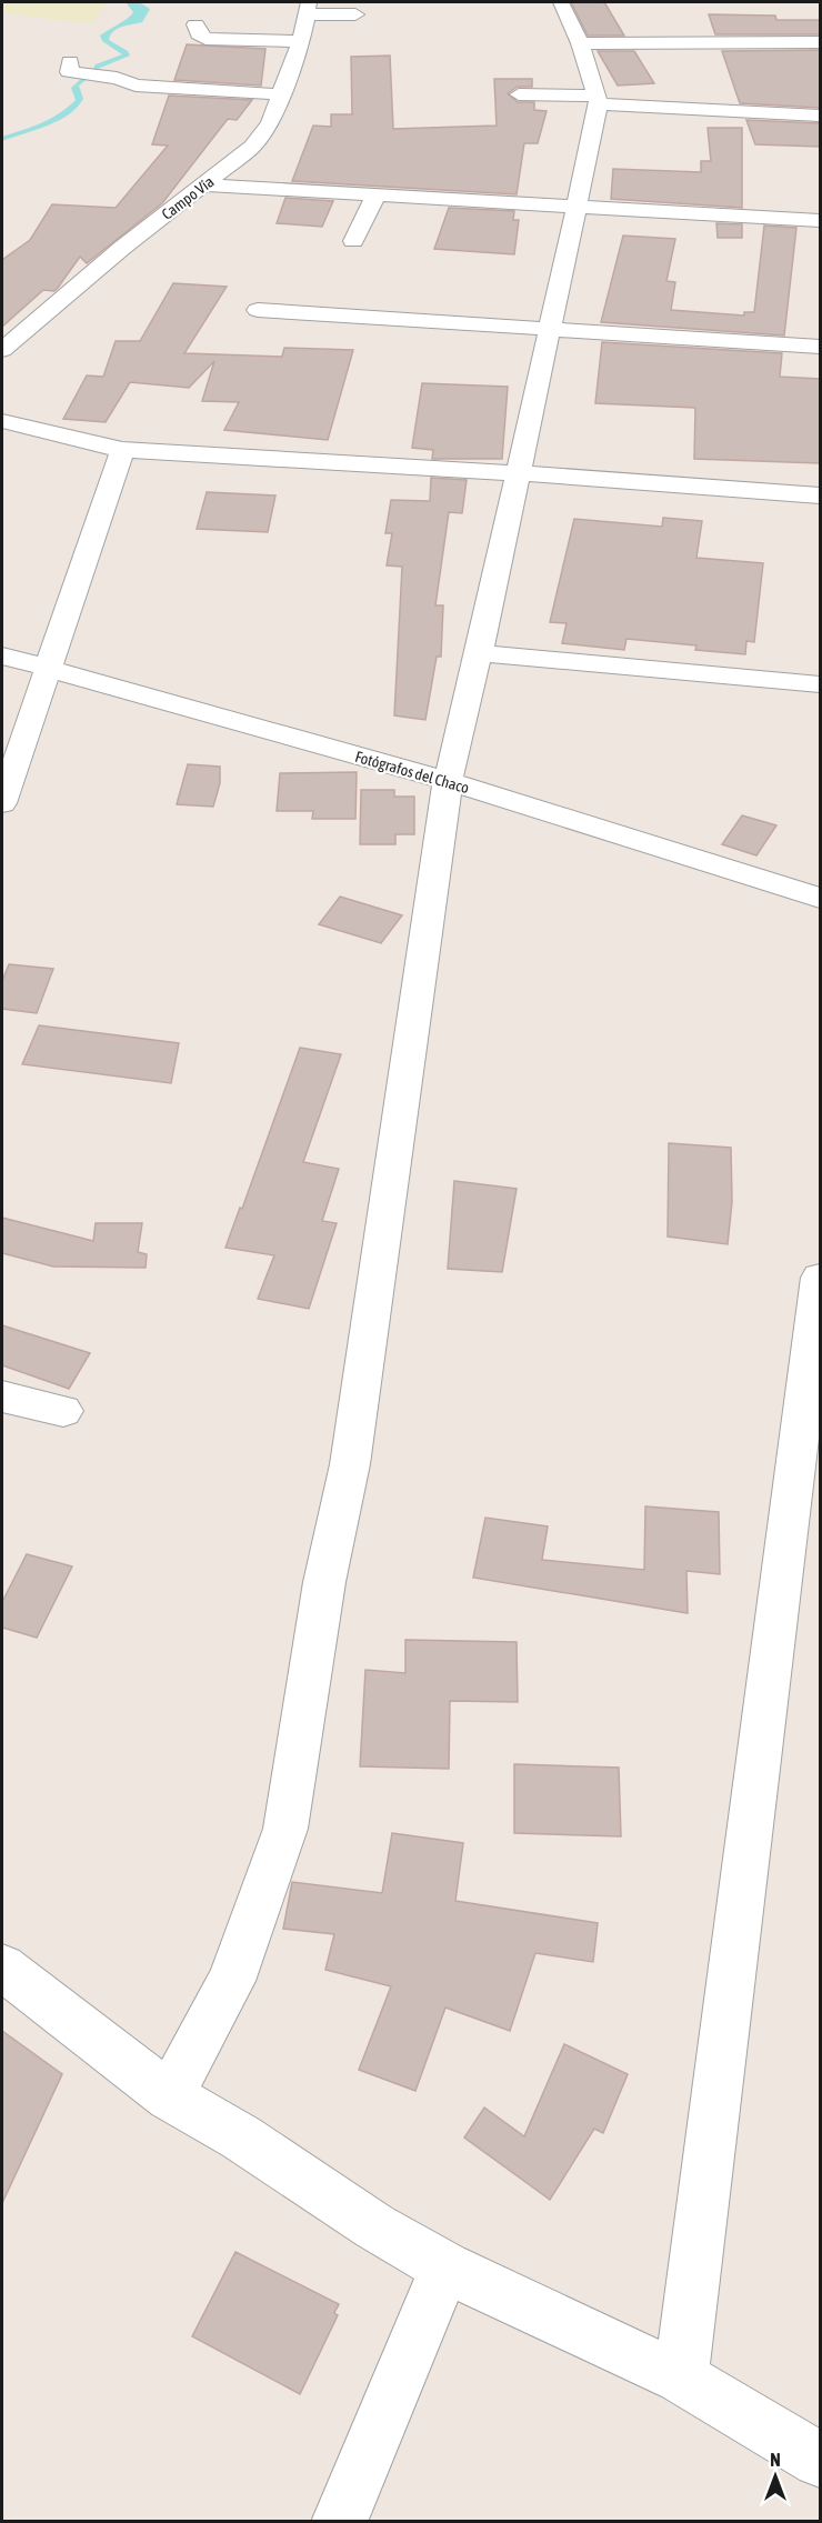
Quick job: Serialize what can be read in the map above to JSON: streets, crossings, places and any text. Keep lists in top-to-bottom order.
{
  "streets": {
    "street": ["Campo Vía", "Fotógrafos del Chaco"]
  },
  "north": "top"
}
